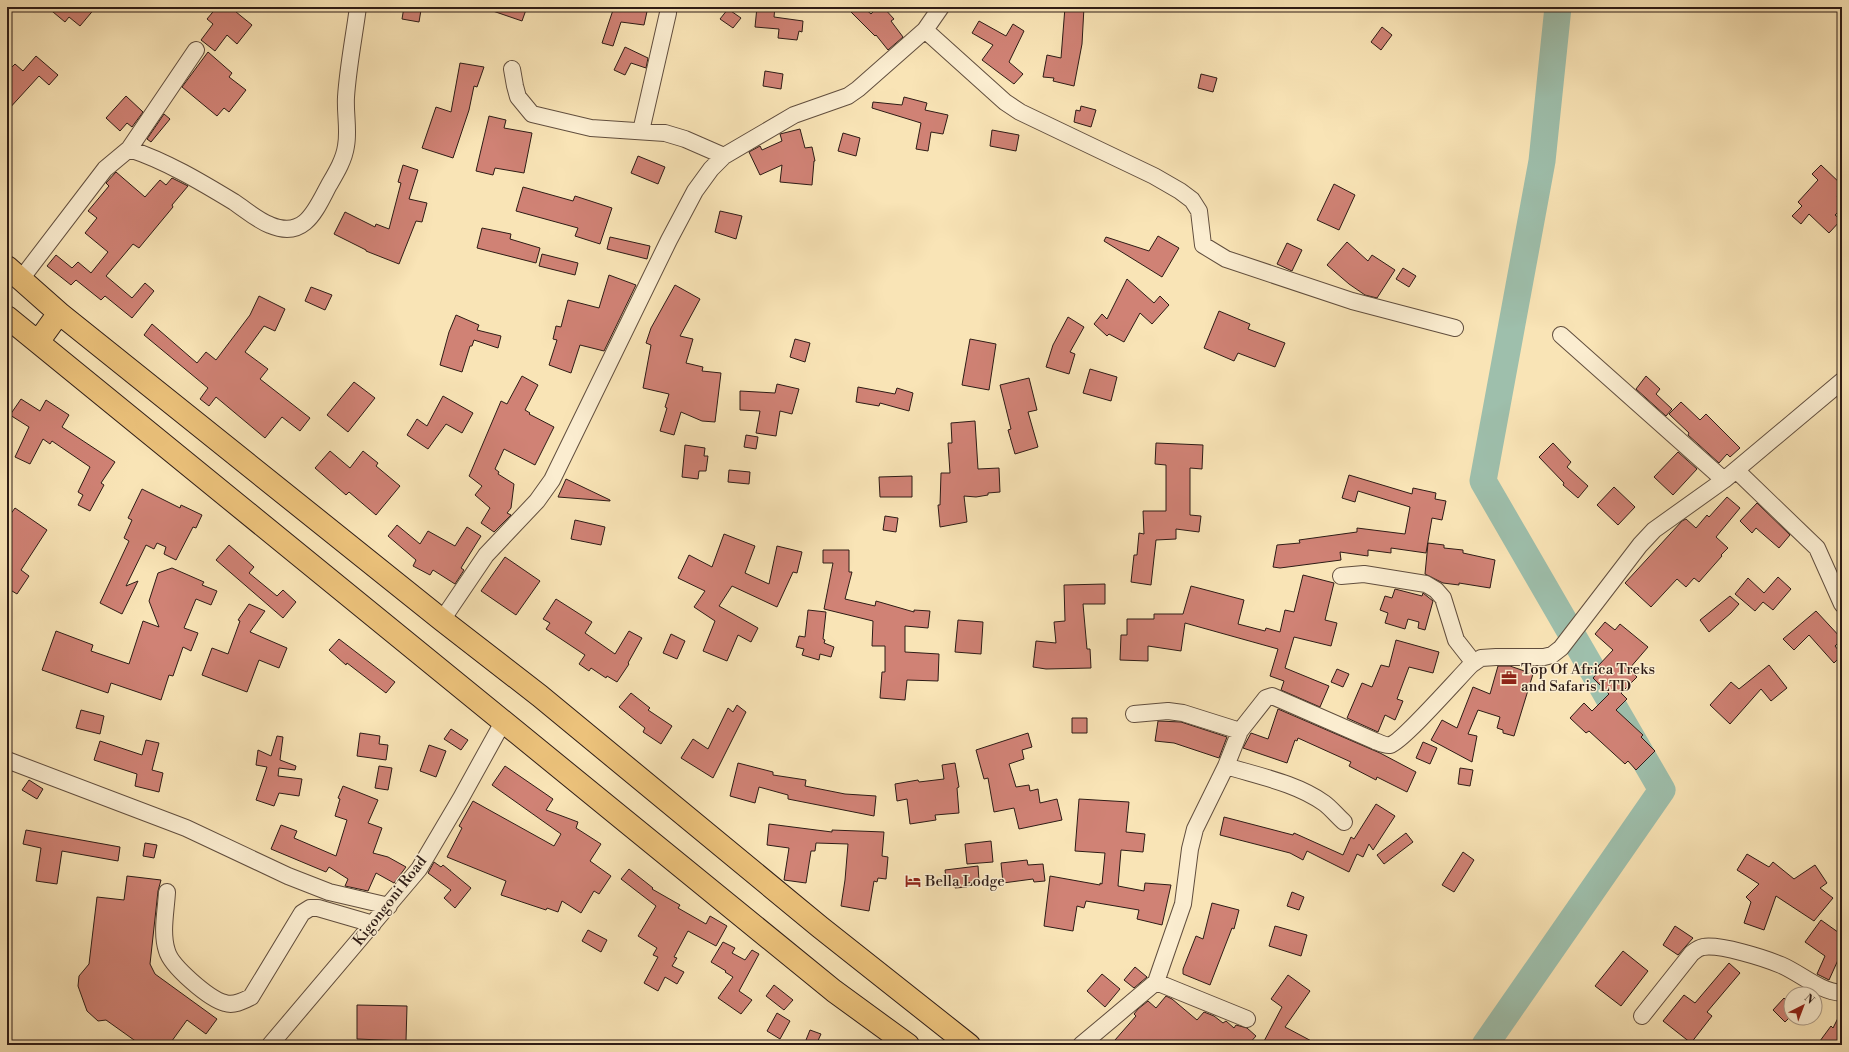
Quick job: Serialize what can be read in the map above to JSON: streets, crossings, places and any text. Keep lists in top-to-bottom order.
{
  "streets": {
    "street": ["Kigongoni Road"]
  },
  "places": {
    "office": ["Top Of Africa Treks and Safaris LTD"],
    "hotel": ["Bella Lodge"]
  },
  "north": "top right"
}
